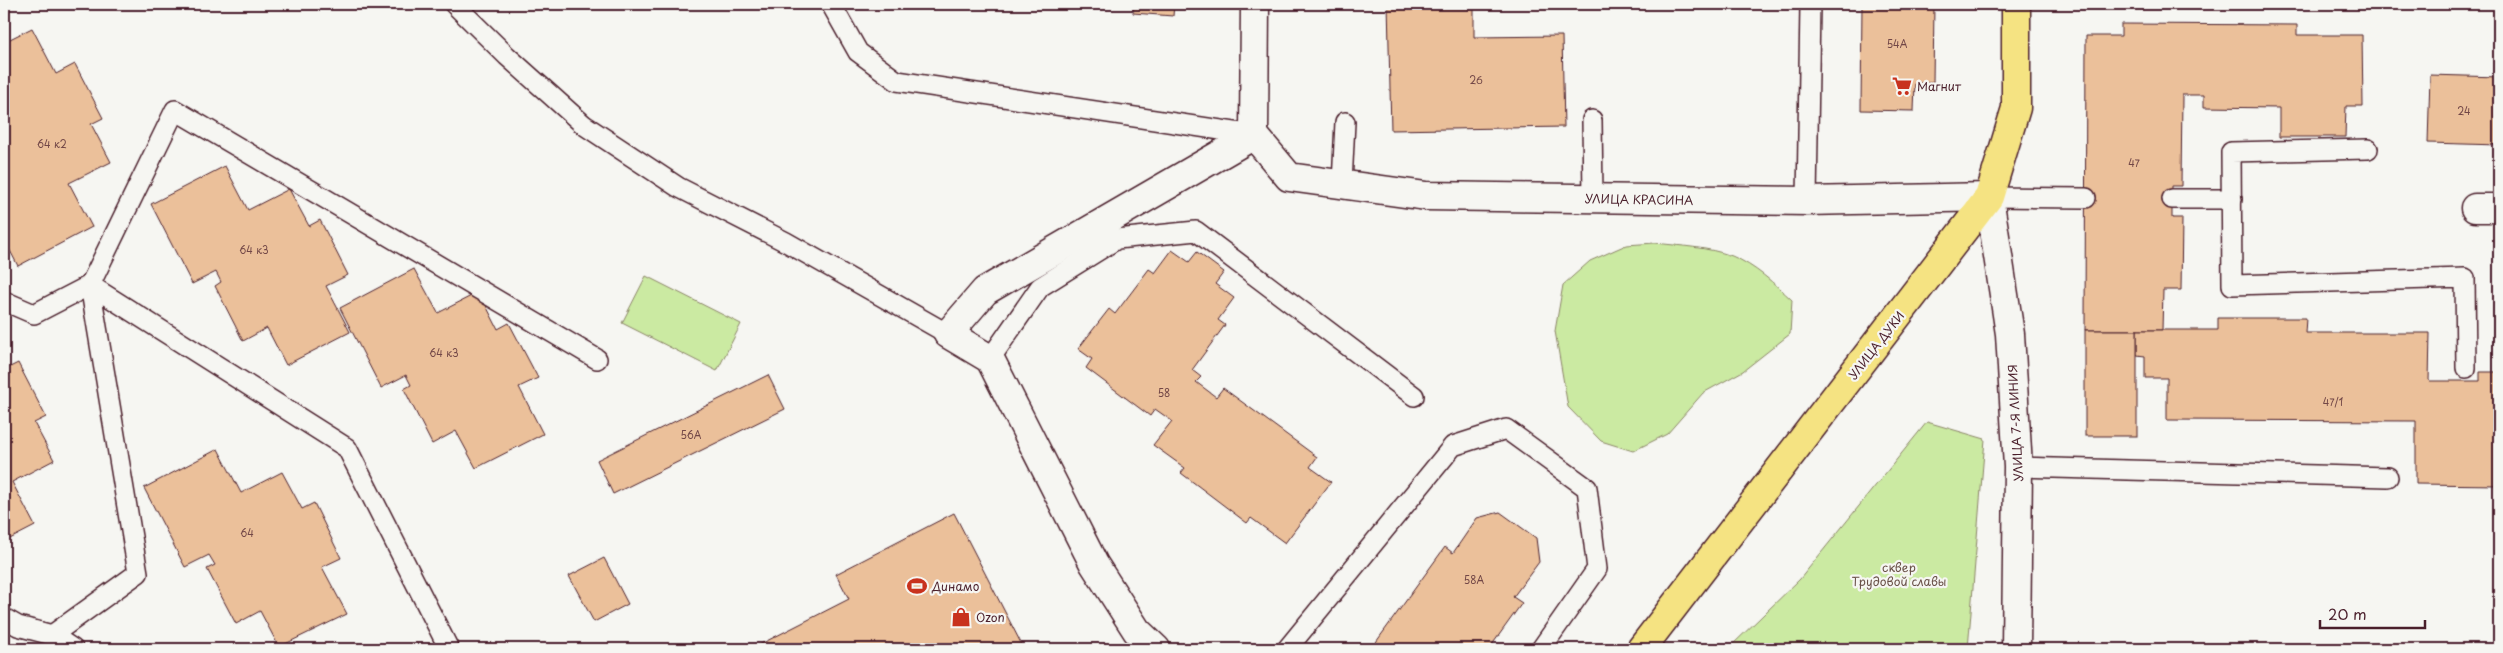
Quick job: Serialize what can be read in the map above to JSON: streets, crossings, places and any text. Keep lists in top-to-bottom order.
{
  "streets": {
    "main road": ["УЛИЦА ДУКИ"],
    "street": ["УЛИЦА КРАСИНА", "УЛИЦА 7-Я ЛИНИЯ"]
  },
  "crossings": [
    ["УЛИЦА КРАСИНА", "УЛИЦА ДУКИ"],
    ["УЛИЦА КРАСИНА", "УЛИЦА 7-Я ЛИНИЯ"],
    ["УЛИЦА ДУКИ", "УЛИЦА 7-Я ЛИНИЯ"]
  ],
  "parks": ["сквер Трудовой славы"],
  "places": {
    "supermarket": ["Магнит"],
    "sports": ["Динамо"],
    "shop": ["Ozon"]
  },
  "house_numbers": [
    "54А",
    "26",
    "24",
    "64 к2",
    "47",
    "64 к3",
    "64 к3",
    "58",
    "47/1",
    "56А",
    "64",
    "58А"
  ],
  "scale_bar": "20 m"
}
